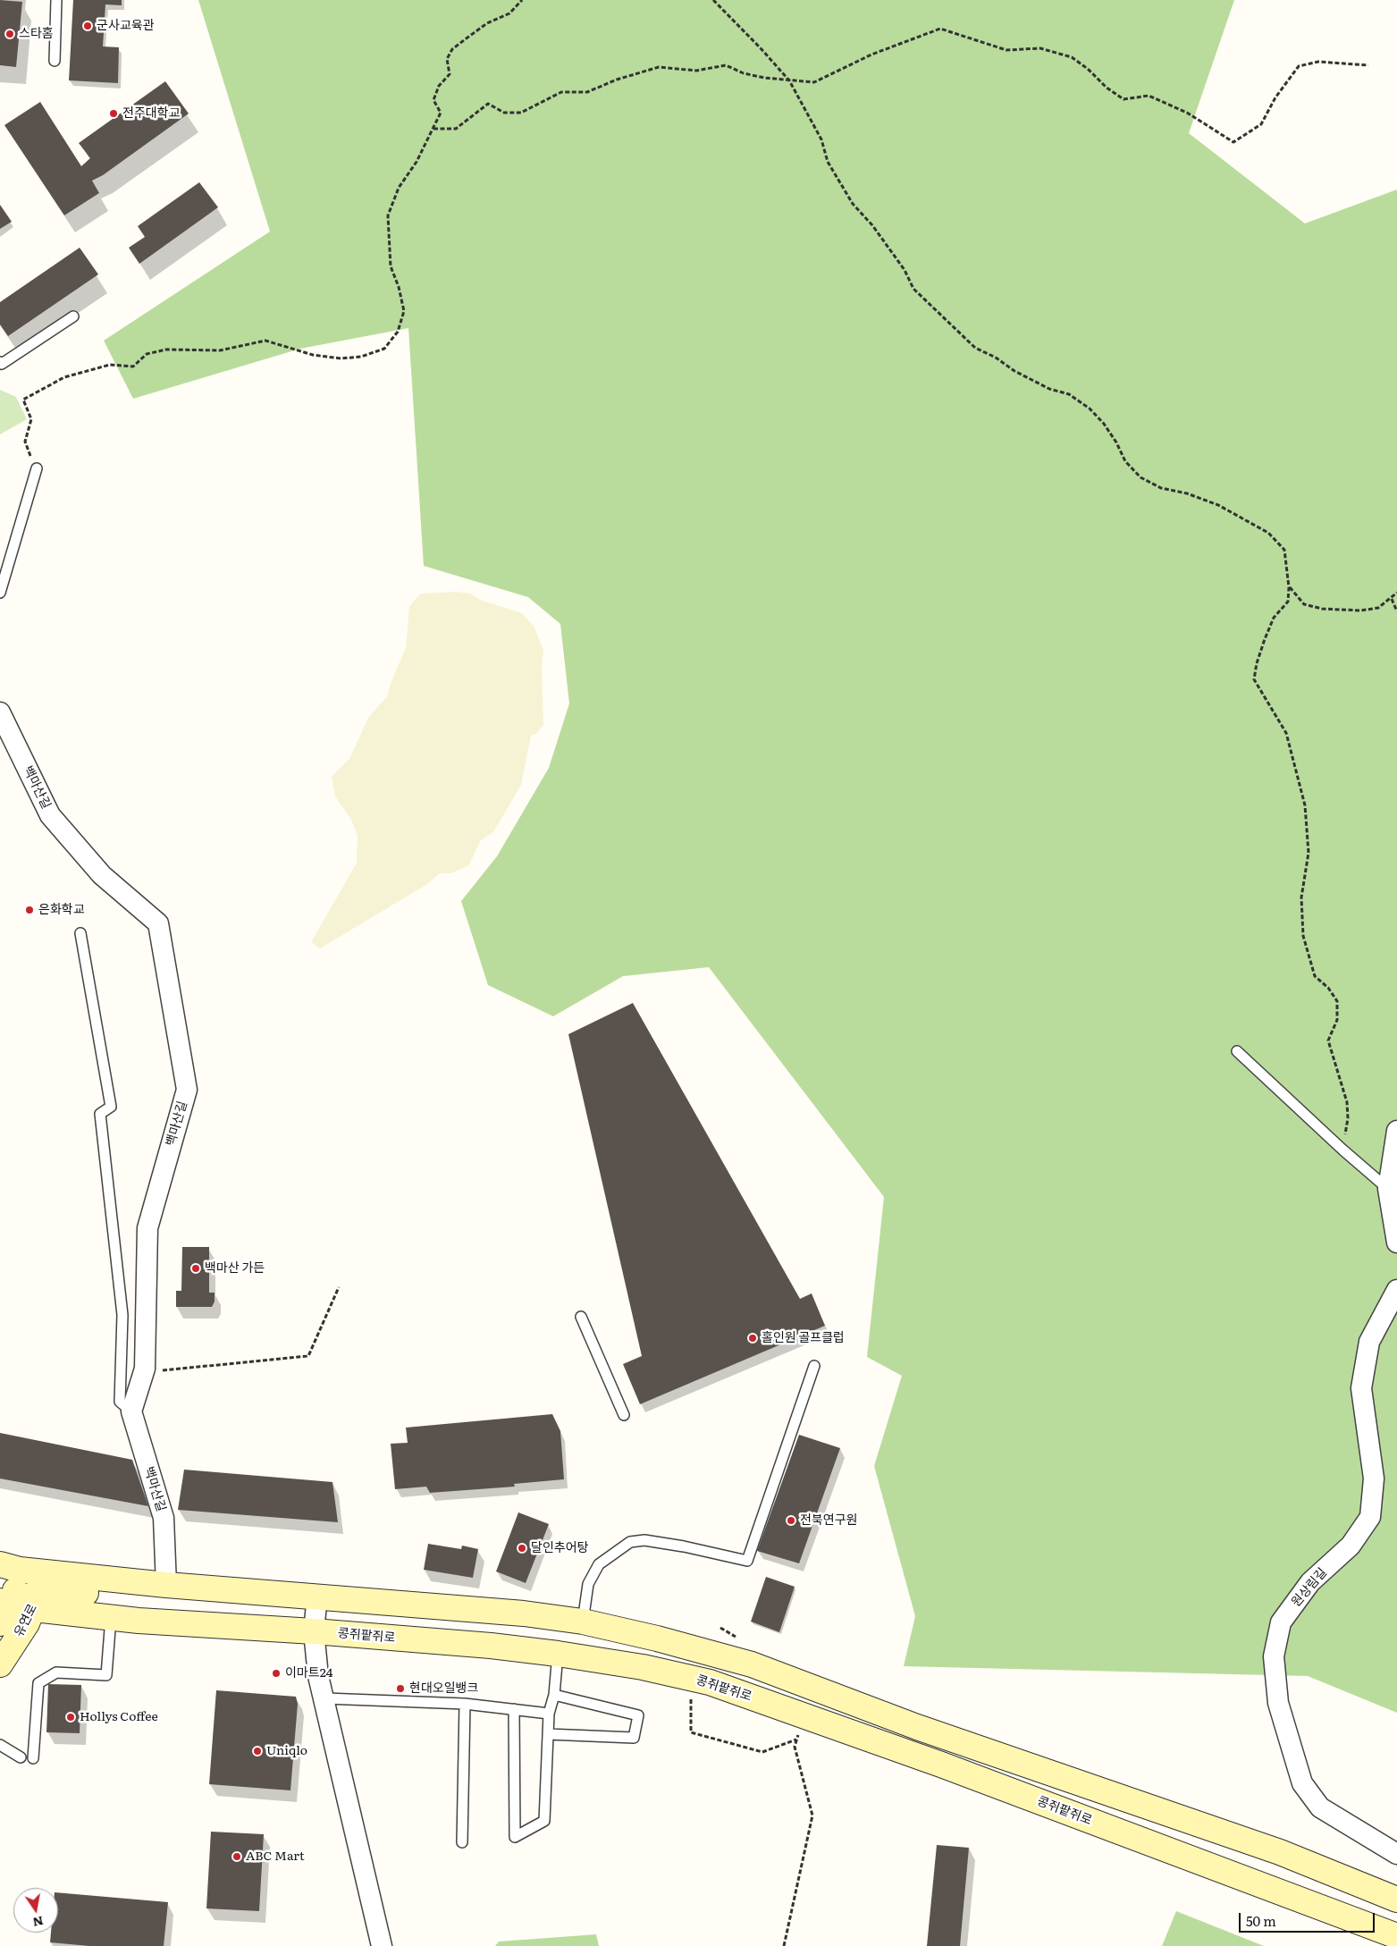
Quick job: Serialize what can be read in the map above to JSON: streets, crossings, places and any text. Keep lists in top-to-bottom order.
{
  "streets": {
    "main road": ["유연로", "콩쥐팥쥐로"],
    "street": ["백마산길", "원상림길"]
  },
  "crossings": [
    ["유연로", "콩쥐팥쥐로"]
  ],
  "places": [
    "군사교육관",
    "스타홈",
    "전주대학교",
    "은화학교",
    "백마산 가든",
    "홀인원 골프클럽",
    "전북연구원",
    "달인추어탕",
    "이마트24",
    "현대오일뱅크",
    "Hollys Coffee",
    "Uniqlo",
    "ABC Mart"
  ],
  "scale_bar": "50 m",
  "north": "bottom"
}
